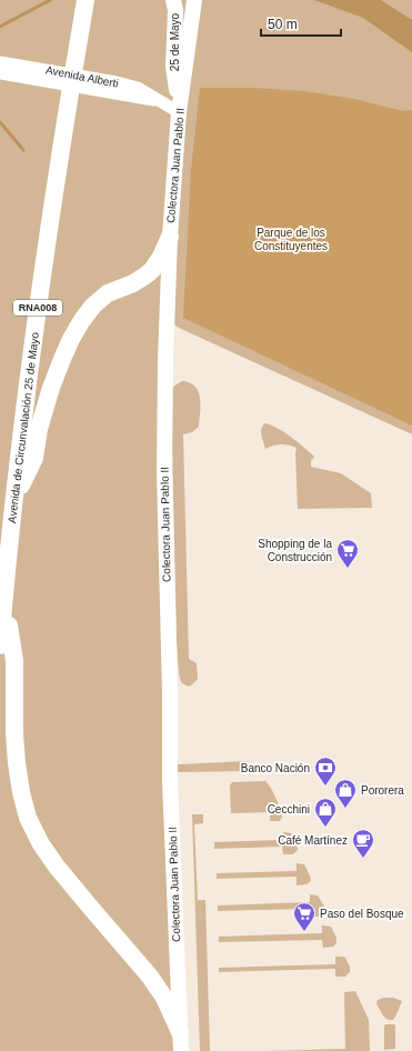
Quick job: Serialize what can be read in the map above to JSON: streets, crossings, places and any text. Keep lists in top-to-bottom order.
{
  "streets": {
    "highway": ["RNA008", "Avenida de Circunvalación 25 de Mayo"],
    "main road": ["25 de Mayo", "Colectora Juan Pablo II"],
    "street": ["Avenida Alberti"]
  },
  "crossings": [
    ["25 de Mayo", "Avenida Alberti"],
    ["25 de Mayo", "Colectora Juan Pablo II"],
    ["Avenida Alberti", "Colectora Juan Pablo II"]
  ],
  "parks": ["Parque de los Constituyentes"],
  "places": {
    "supermarket": ["Shopping de la Construcción", "Paso del Bosque"],
    "bank": ["Banco Nación"],
    "shop": ["Pororera", "Cecchini"],
    "cafe": ["Café Martínez"]
  },
  "scale_bar": "50 m"
}
